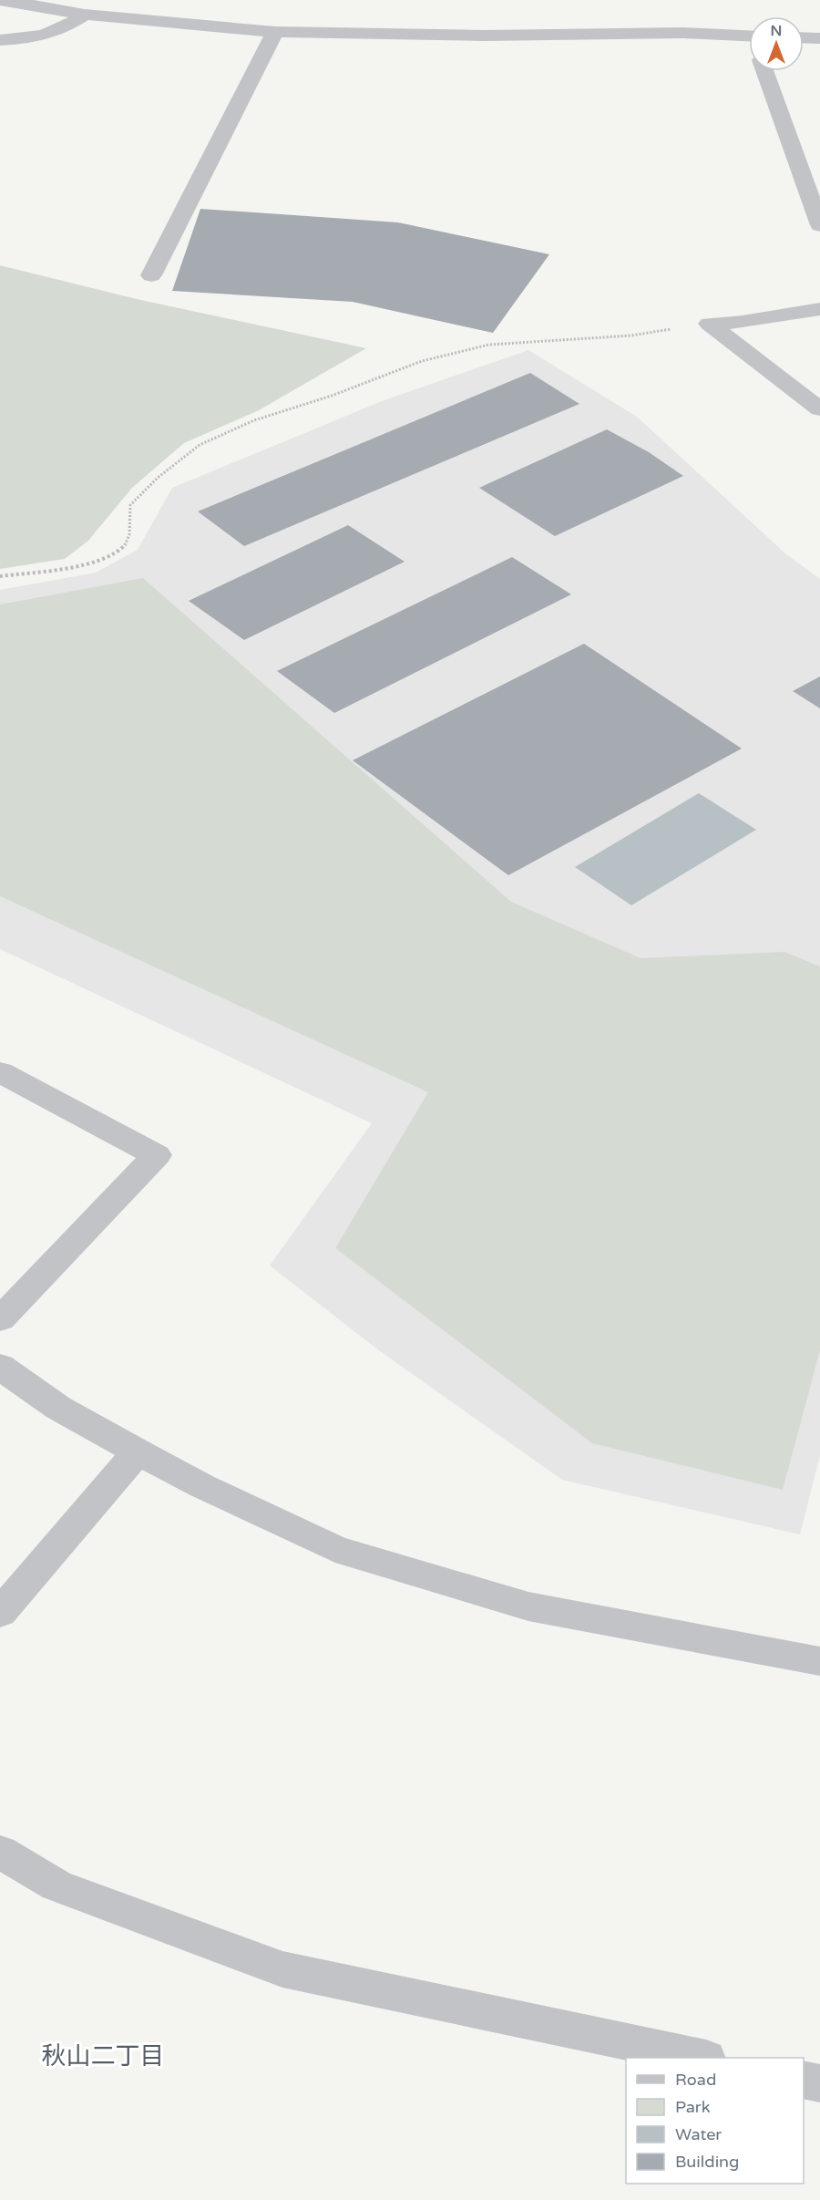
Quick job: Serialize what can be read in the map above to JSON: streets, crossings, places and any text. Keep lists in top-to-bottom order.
{
  "districts": ["秋山二丁目"],
  "legend": [
    "Road",
    "Park",
    "Water",
    "Building"
  ],
  "north": "top"
}
